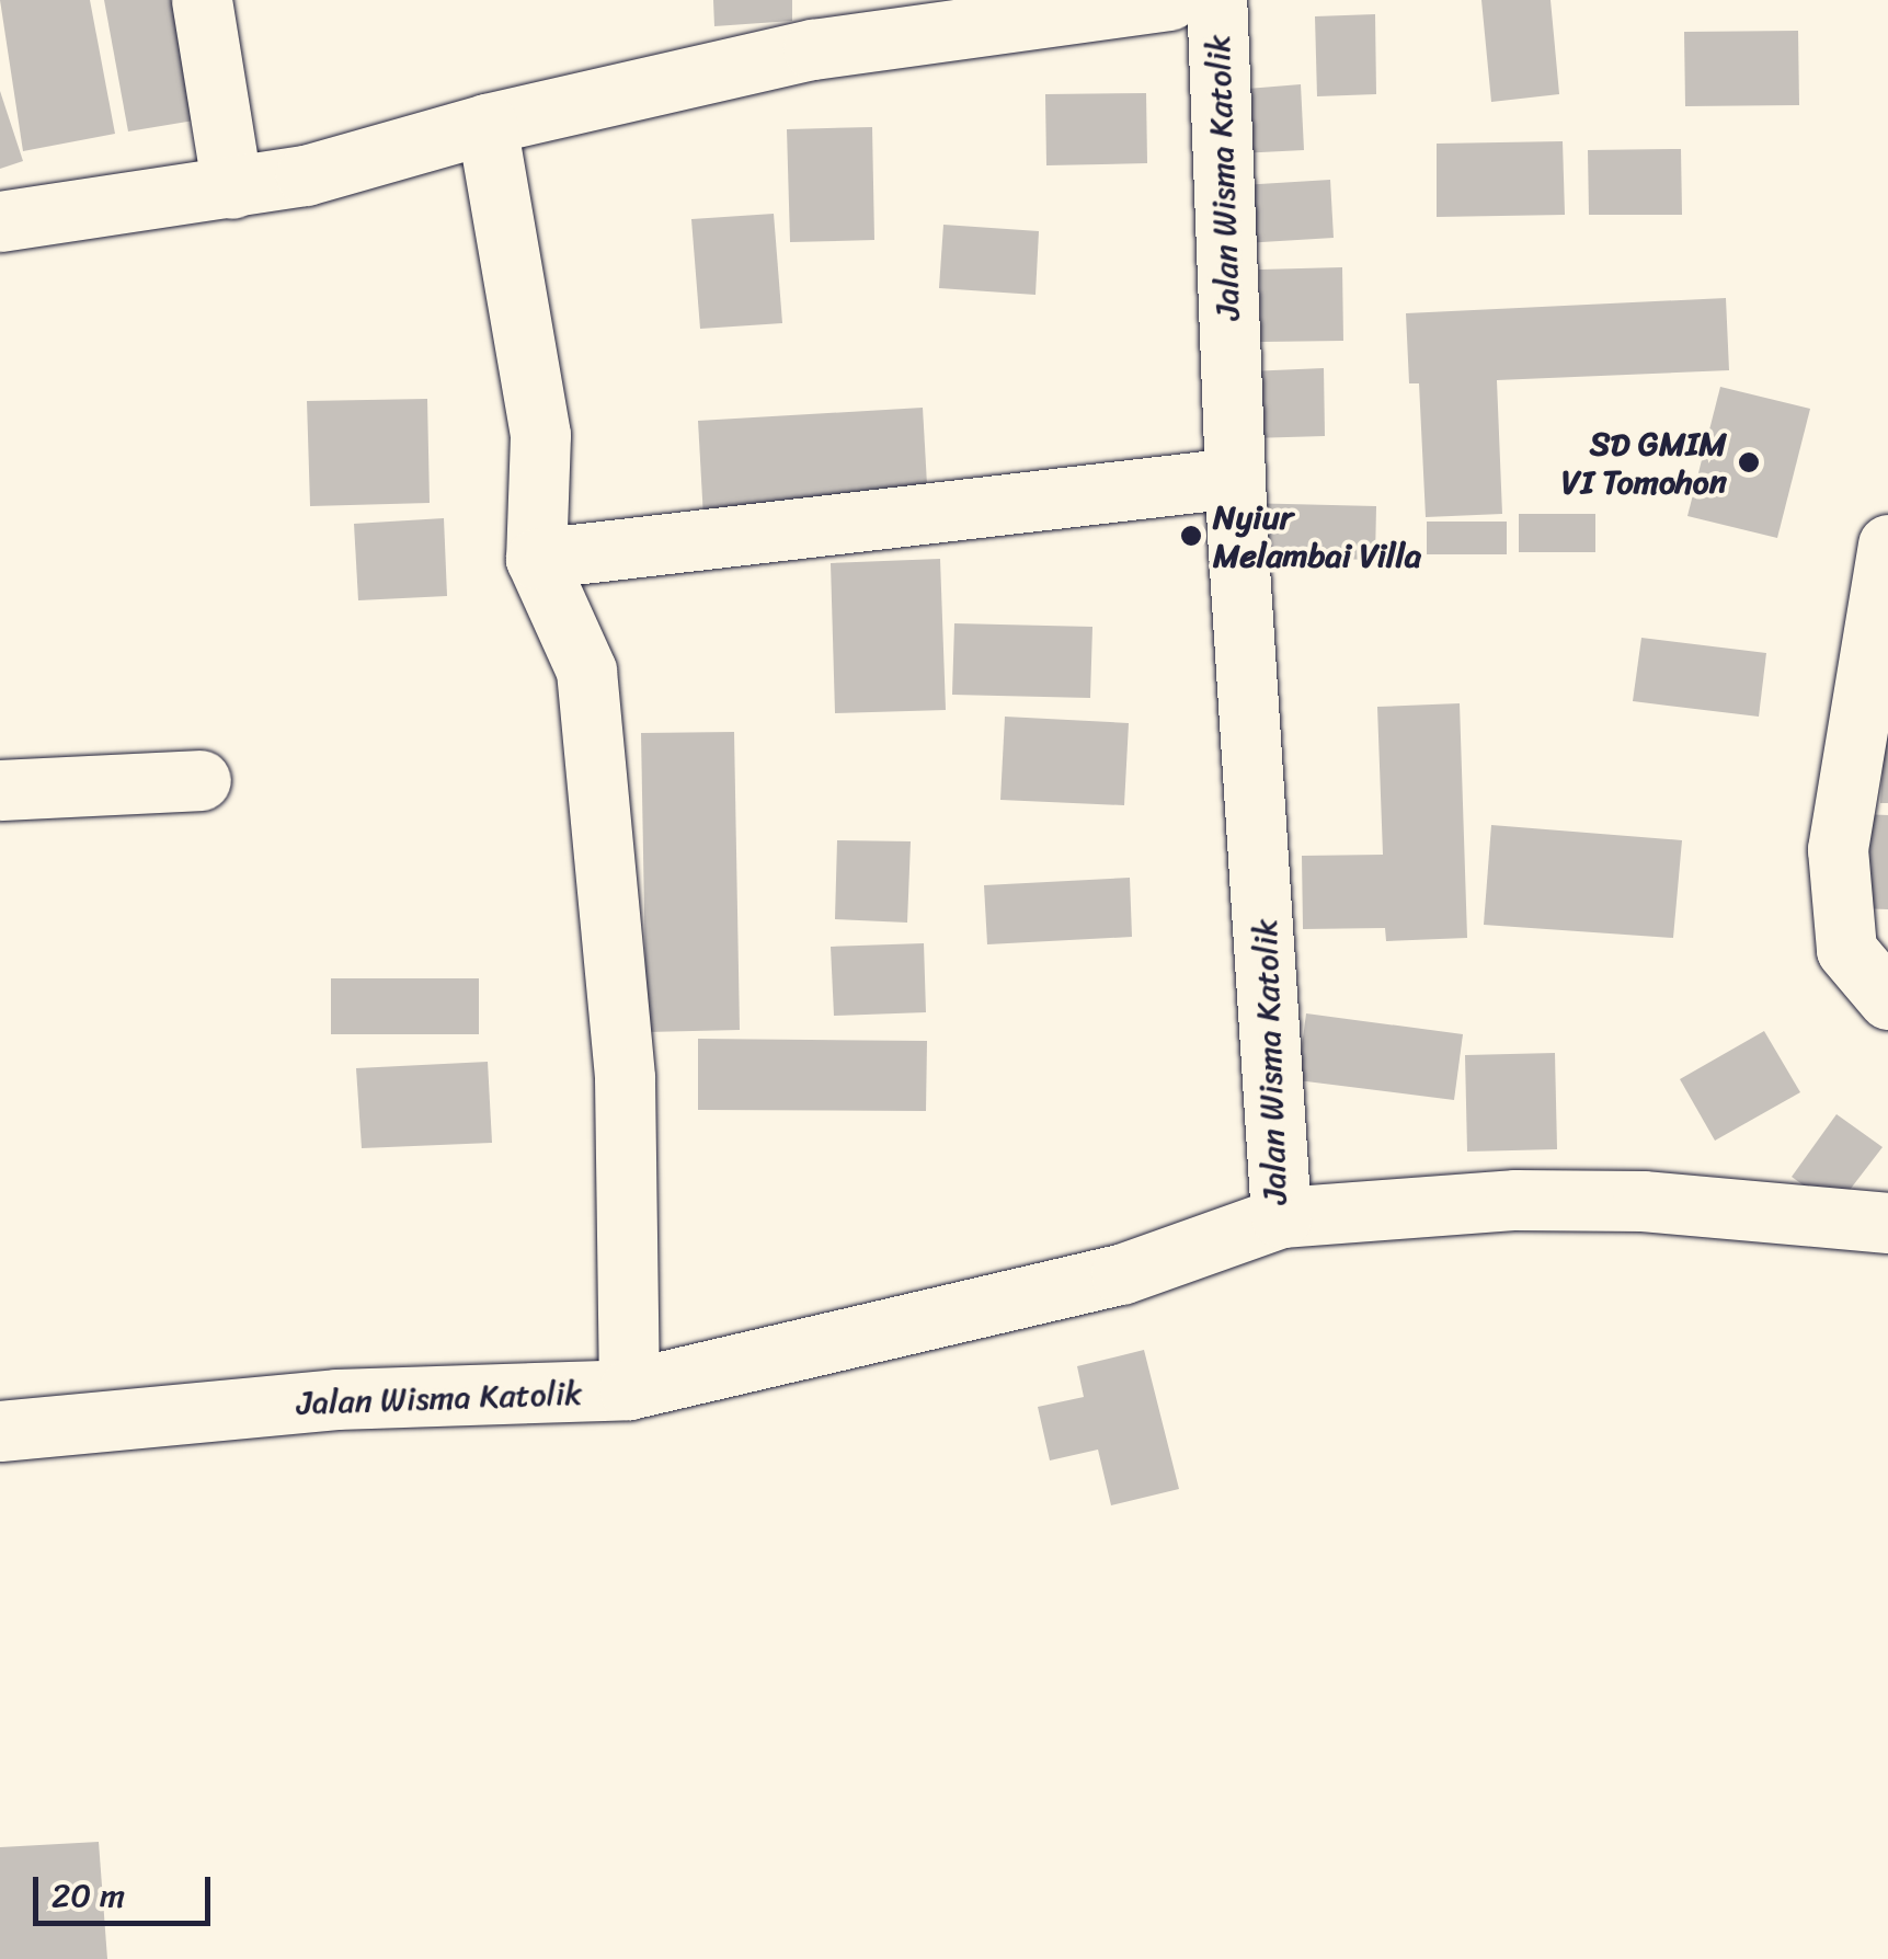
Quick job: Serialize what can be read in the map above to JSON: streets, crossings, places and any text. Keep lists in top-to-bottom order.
{
  "streets": {
    "street": ["Jalan Wisma Katolik"]
  },
  "places": ["SD GMIM VI Tomohon", "Nyiur Melambai Villa"],
  "scale_bar": "20 m"
}
